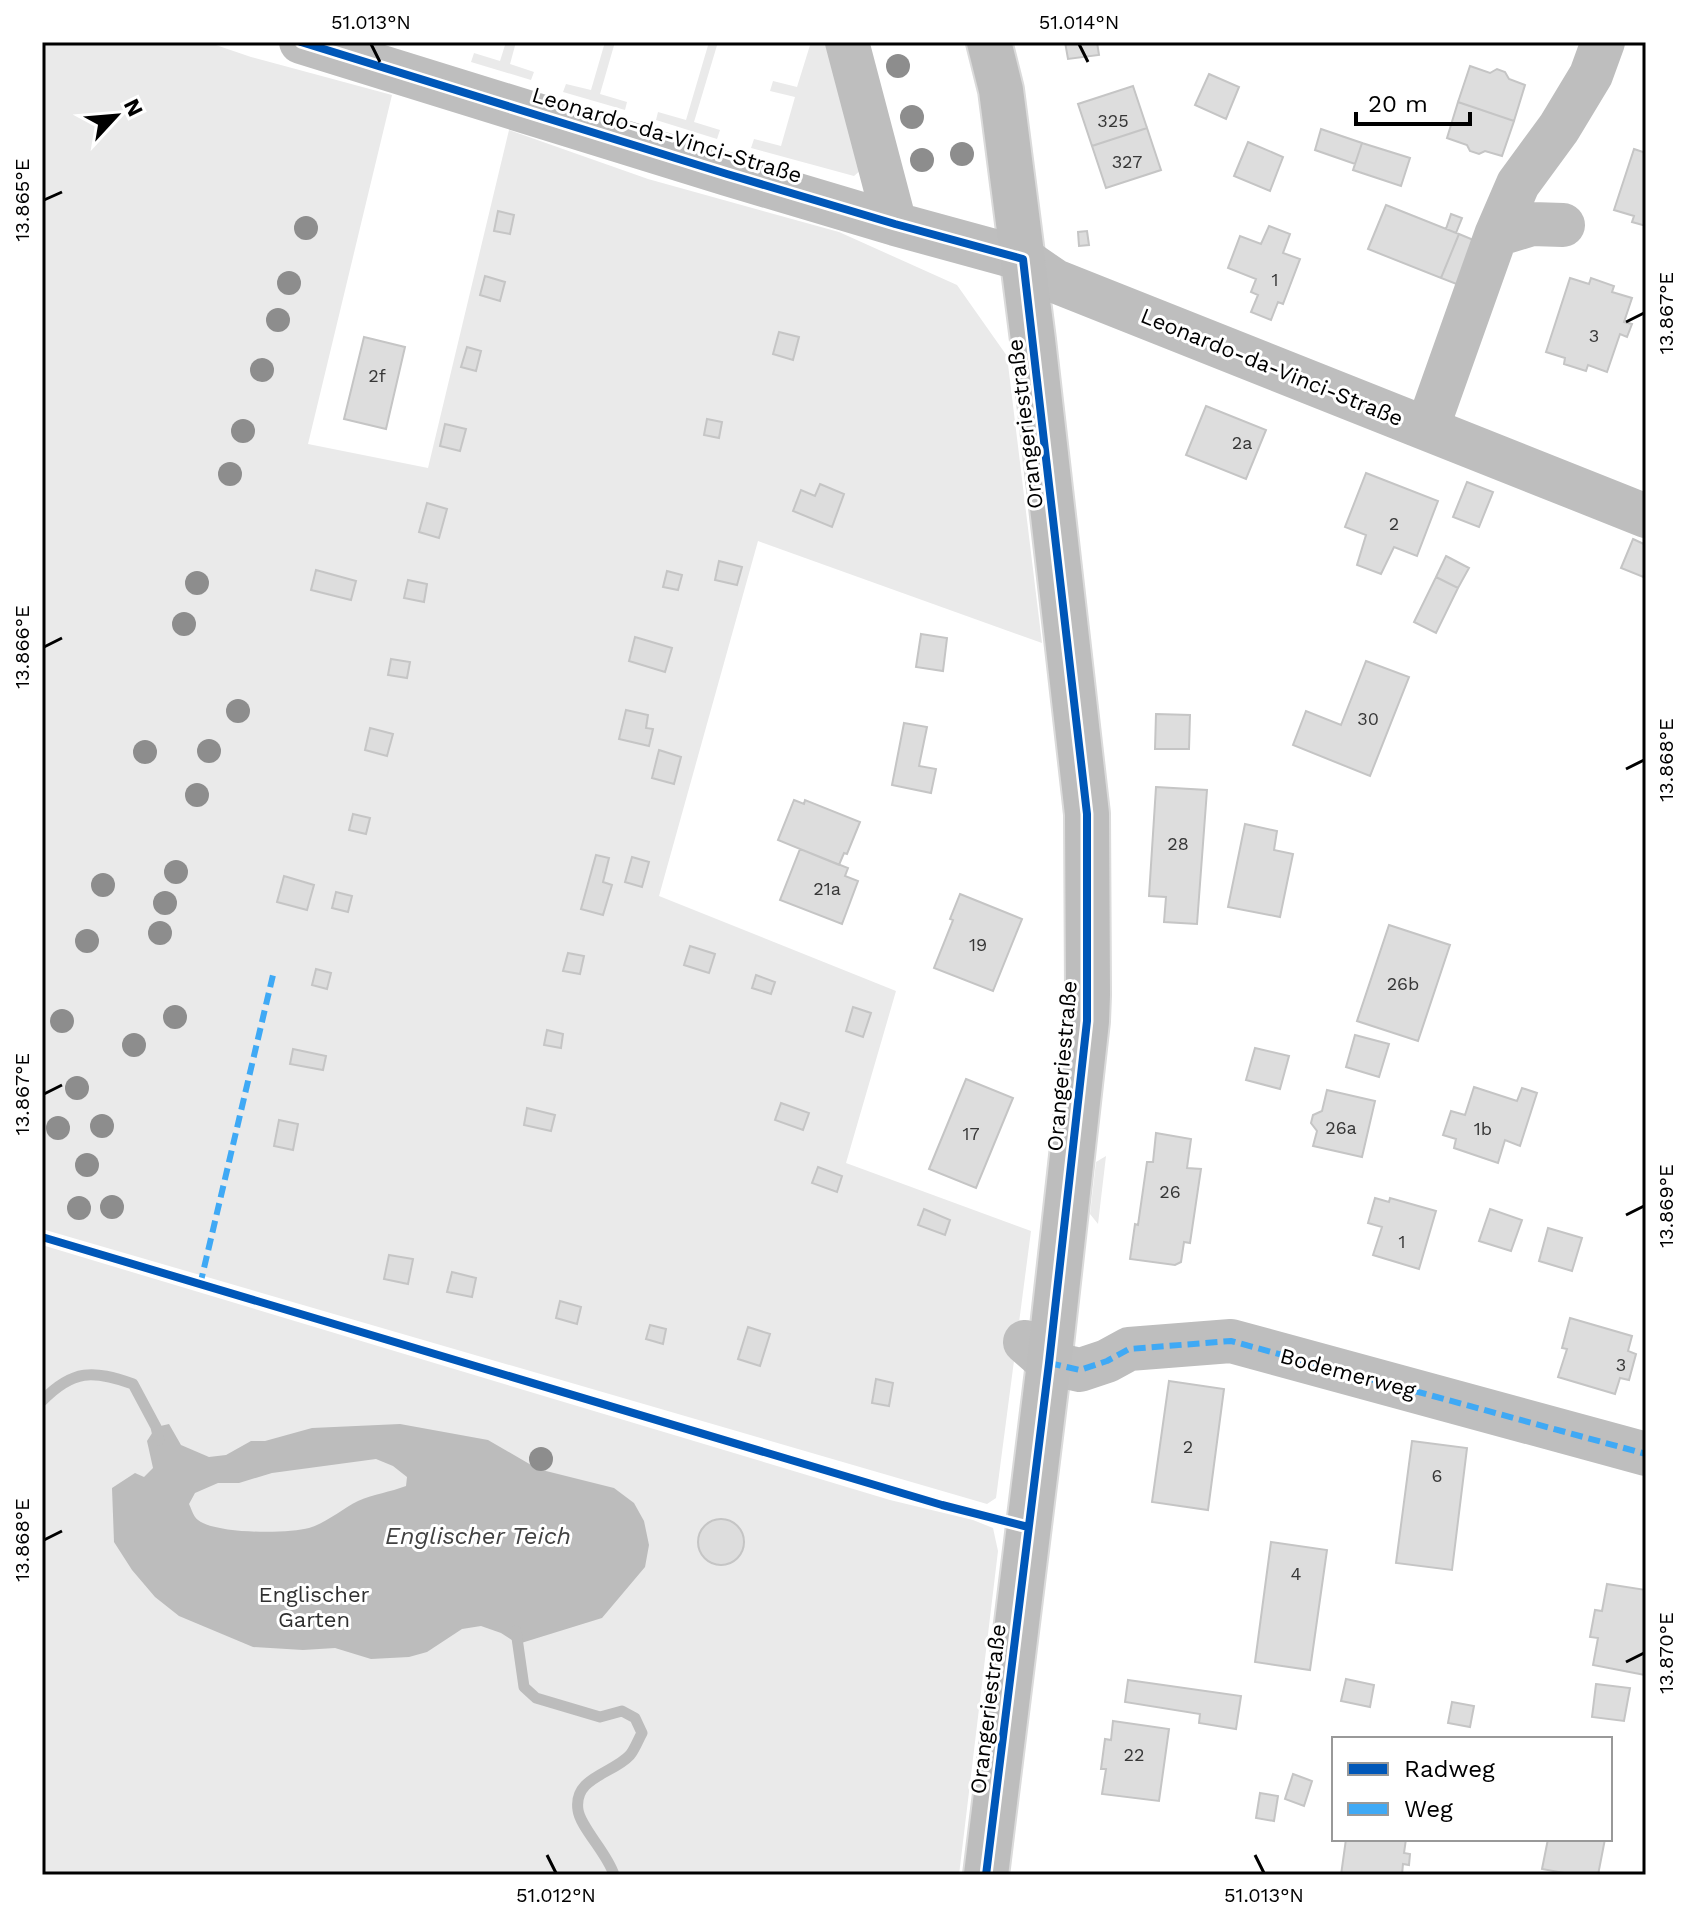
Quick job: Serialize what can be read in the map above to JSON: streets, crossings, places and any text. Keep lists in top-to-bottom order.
{
  "streets": {
    "main road": ["Orangeriestraße"],
    "street": ["Leonardo-da-Vinci-Straße", "Bodemerweg"]
  },
  "crossings": [
    ["Leonardo-da-Vinci-Straße", "Orangeriestraße"],
    ["Orangeriestraße", "Bodemerweg"]
  ],
  "water": ["Englischer Teich"],
  "parks": ["Englischer Garten"],
  "house_numbers": [
    "325",
    "327",
    "1",
    "3",
    "2f",
    "2a",
    "2",
    "30",
    "28",
    "21a",
    "19",
    "26b",
    "26a",
    "1b",
    "17",
    "26",
    "1",
    "3",
    "2",
    "6",
    "4",
    "22"
  ],
  "legend": ["Radweg", "Weg"],
  "scale_bar": "20 m",
  "north": "top right",
  "coordinates": [
    "51.013°N",
    "51.014°N",
    "13.865°E",
    "13.867°E",
    "13.866°E",
    "13.868°E",
    "13.869°E",
    "13.870°E",
    "51.012°N"
  ]
}
